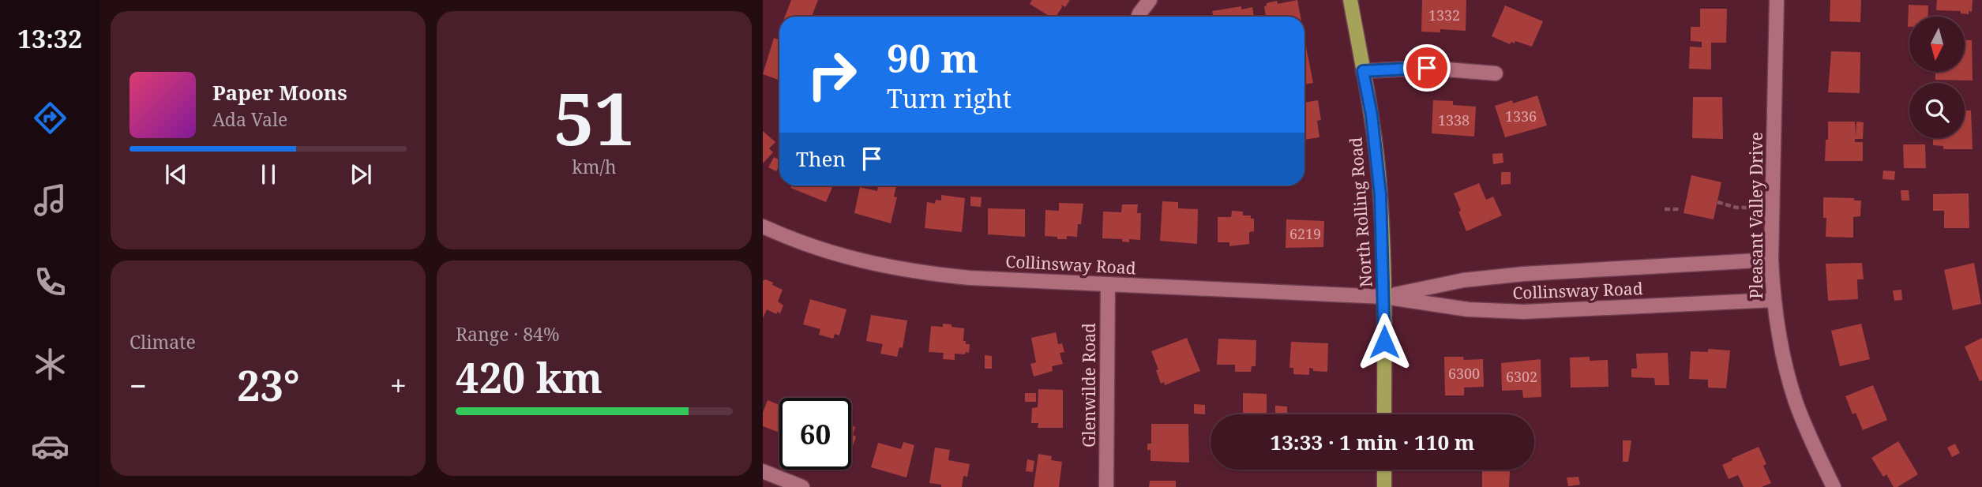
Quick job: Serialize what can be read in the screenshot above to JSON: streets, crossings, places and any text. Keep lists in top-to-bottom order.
{
  "streets": {
    "main road": ["North Rolling Road"],
    "street": ["Pleasant Valley Drive", "Collinsway Road", "Glenwilde Road"]
  },
  "crossings": [
    ["North Rolling Road", "Collinsway Road"],
    ["Pleasant Valley Drive", "Collinsway Road"],
    ["Collinsway Road", "Glenwilde Road"]
  ],
  "house_numbers": [
    "1332",
    "1336",
    "1338",
    "6219",
    "6300",
    "6302"
  ],
  "north": "bottom",
  "page": {
    "tabs": "13:32",
    "tile": [
      ["51", "km/h"],
      "Climate",
      ["Range · 84%", "420 km"]
    ],
    "turn": ["90 m", "Turn right"],
    "song": ["Paper Moons", "Ada Vale"],
    "then": "Then",
    "heat": ["−", "23°", "+"],
    "limit": "60",
    "trip": "13:33 · 1 min · 110 m"
  }
}
